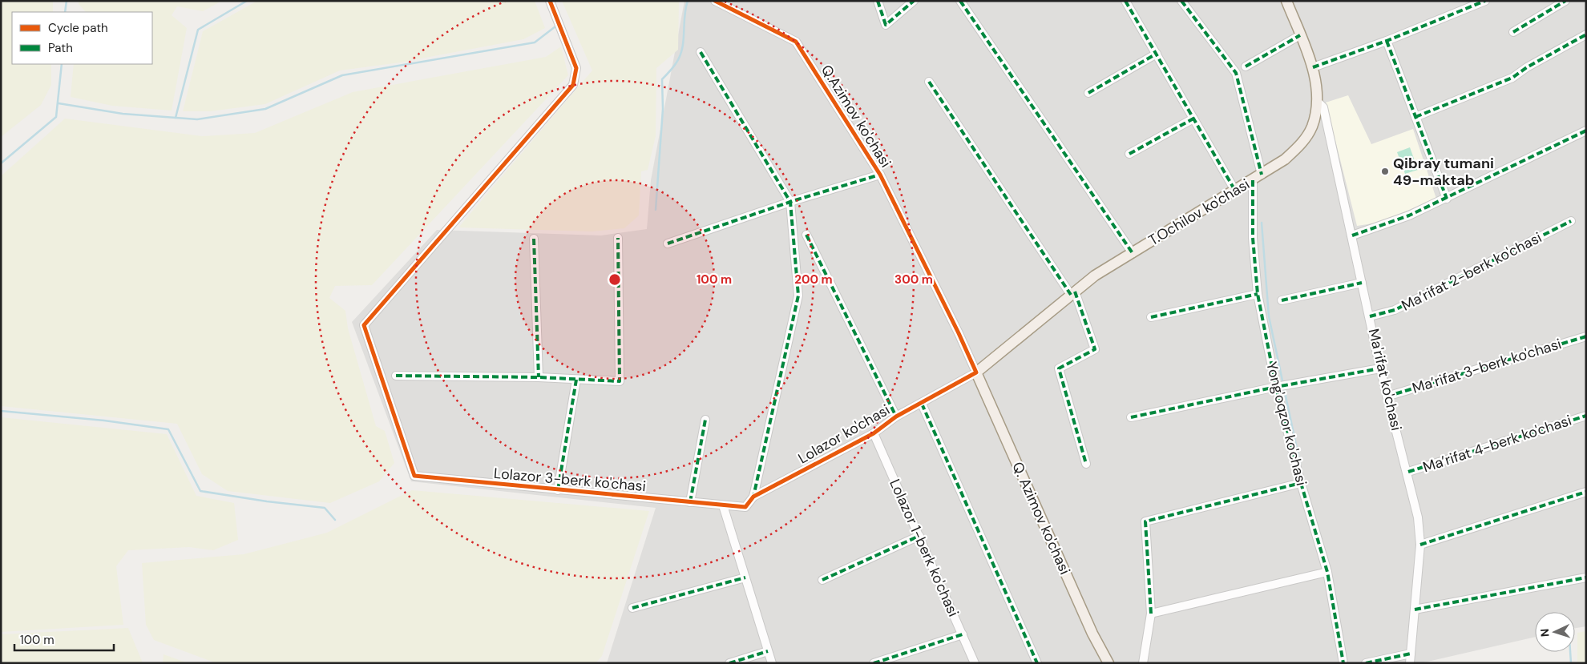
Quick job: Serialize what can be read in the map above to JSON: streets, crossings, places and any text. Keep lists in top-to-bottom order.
{
  "streets": {
    "main road": ["T.Ochilov ko'chasi", "Q. Azimov ko'chasi"],
    "street": [
      "Q.Azimov ko'chasi",
      "Ma’rifat 2-berk ko'chasi",
      "Ma’rifat 3-berk ko'chasi",
      "Ma'rifat ko'chasi",
      "Yong'oqzor ko'chasi",
      "Lolazor ko'chasi",
      "Ma’rifat 4-berk ko'chasi",
      "Lolazor 3-berk ko'chasi",
      "Lolazor 1-berk ko'chasi"
    ]
  },
  "crossings": [
    ["Q.Azimov ko'chasi", "T.Ochilov ko'chasi"],
    ["Q.Azimov ko'chasi", "Lolazor ko'chasi"],
    ["Q.Azimov ko'chasi", "Q. Azimov ko'chasi"],
    ["T.Ochilov ko'chasi", "Ma'rifat ko'chasi"],
    ["T.Ochilov ko'chasi", "Yong'oqzor ko'chasi"],
    ["T.Ochilov ko'chasi", "Lolazor ko'chasi"],
    ["T.Ochilov ko'chasi", "Q. Azimov ko'chasi"],
    ["Ma’rifat 2-berk ko'chasi", "Ma'rifat ko'chasi"],
    ["Ma’rifat 3-berk ko'chasi", "Ma'rifat ko'chasi"],
    ["Ma'rifat ko'chasi", "Ma’rifat 4-berk ko'chasi"],
    ["Lolazor ko'chasi", "Lolazor 3-berk ko'chasi"],
    ["Lolazor ko'chasi", "Q. Azimov ko'chasi"],
    ["Lolazor ko'chasi", "Lolazor 1-berk ko'chasi"]
  ],
  "places": ["Qibray tumani 49-maktab"],
  "legend": ["Cycle path", "Path"],
  "scale_bar": "100 m",
  "north": "left",
  "rings": ["100 m", "200 m", "300 m"]
}
